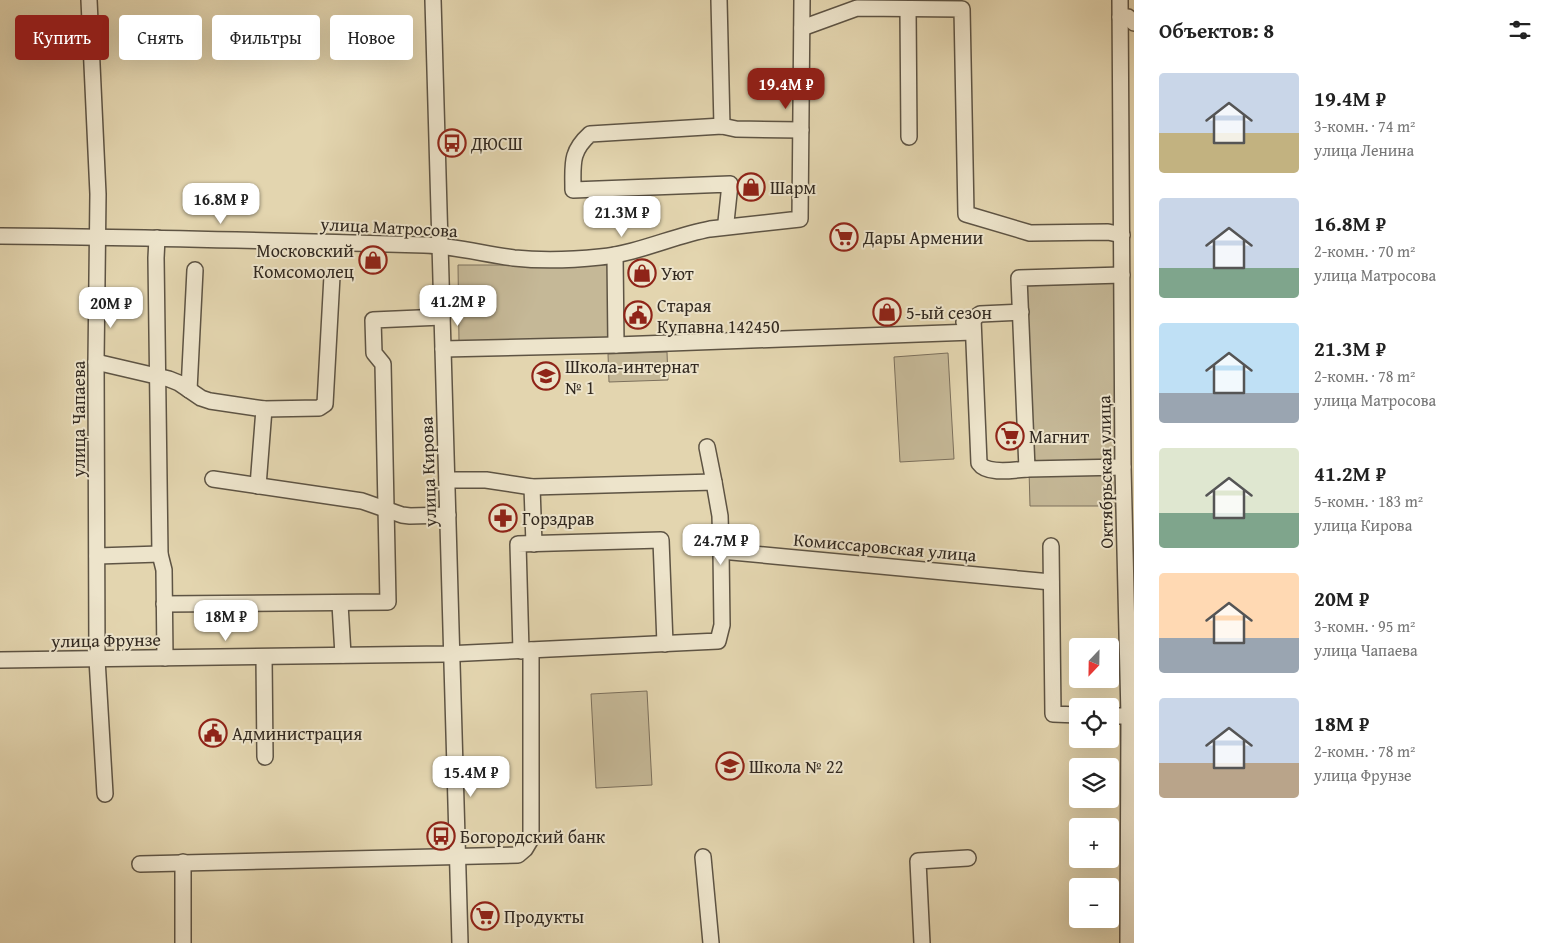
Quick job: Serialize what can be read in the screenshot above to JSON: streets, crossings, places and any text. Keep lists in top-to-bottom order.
{
  "streets": {
    "street": [
      "улица Матросова",
      "улица Чапаева",
      "улица Кирова",
      "Октябрьская улица",
      "Комиссаровская улица",
      "улица Фрунзе"
    ]
  },
  "crossings": [
    ["улица Матросова", "улица Чапаева"],
    ["улица Матросова", "улица Кирова"],
    ["улица Чапаева", "улица Фрунзе"],
    ["улица Кирова", "улица Фрунзе"],
    ["Комиссаровская улица", "улица Фрунзе"]
  ],
  "places": {
    "bus stop": ["ДЮСШ", "Богородский банк"],
    "shop": [
      "Шарм",
      "Московский Комсомолец",
      "Уют",
      "5-ый сезон"
    ],
    "supermarket": ["Дары Армении", "Магнит", "Продукты"],
    "public building": ["Старая Купавна 142450", "Администрация"],
    "school or university": ["Школа-интернат № 1", "Школа № 22"],
    "pharmacy": ["Горздрав"]
  },
  "north": "bottom",
  "page": {
    "heading": "Объектов: 8",
    "chip": [
      "Купить",
      "Снять",
      "Фильтры",
      "Новое"
    ],
    "list": [
      {
        "name": "19.4M ₽",
        "note": "3-комн. · 74 m² · улица Ленина"
      },
      {
        "name": "16.8M ₽",
        "note": "2-комн. · 70 m² · улица Матросова"
      },
      {
        "name": "21.3M ₽",
        "note": "2-комн. · 78 m² · улица Матросова"
      },
      {
        "name": "41.2M ₽",
        "note": "5-комн. · 183 m² · улица Кирова"
      },
      {
        "name": "20M ₽",
        "note": "3-комн. · 95 m² · улица Чапаева"
      },
      {
        "name": "18M ₽",
        "note": "2-комн. · 78 m² · улица Фрунзе"
      }
    ],
    "price": [
      "19.4M ₽",
      "16.8M ₽",
      "21.3M ₽",
      "41.2M ₽",
      "20M ₽",
      "24.7M ₽",
      "18M ₽",
      "15.4M ₽"
    ],
    "map_buttons": ["+", "−"]
  }
}
